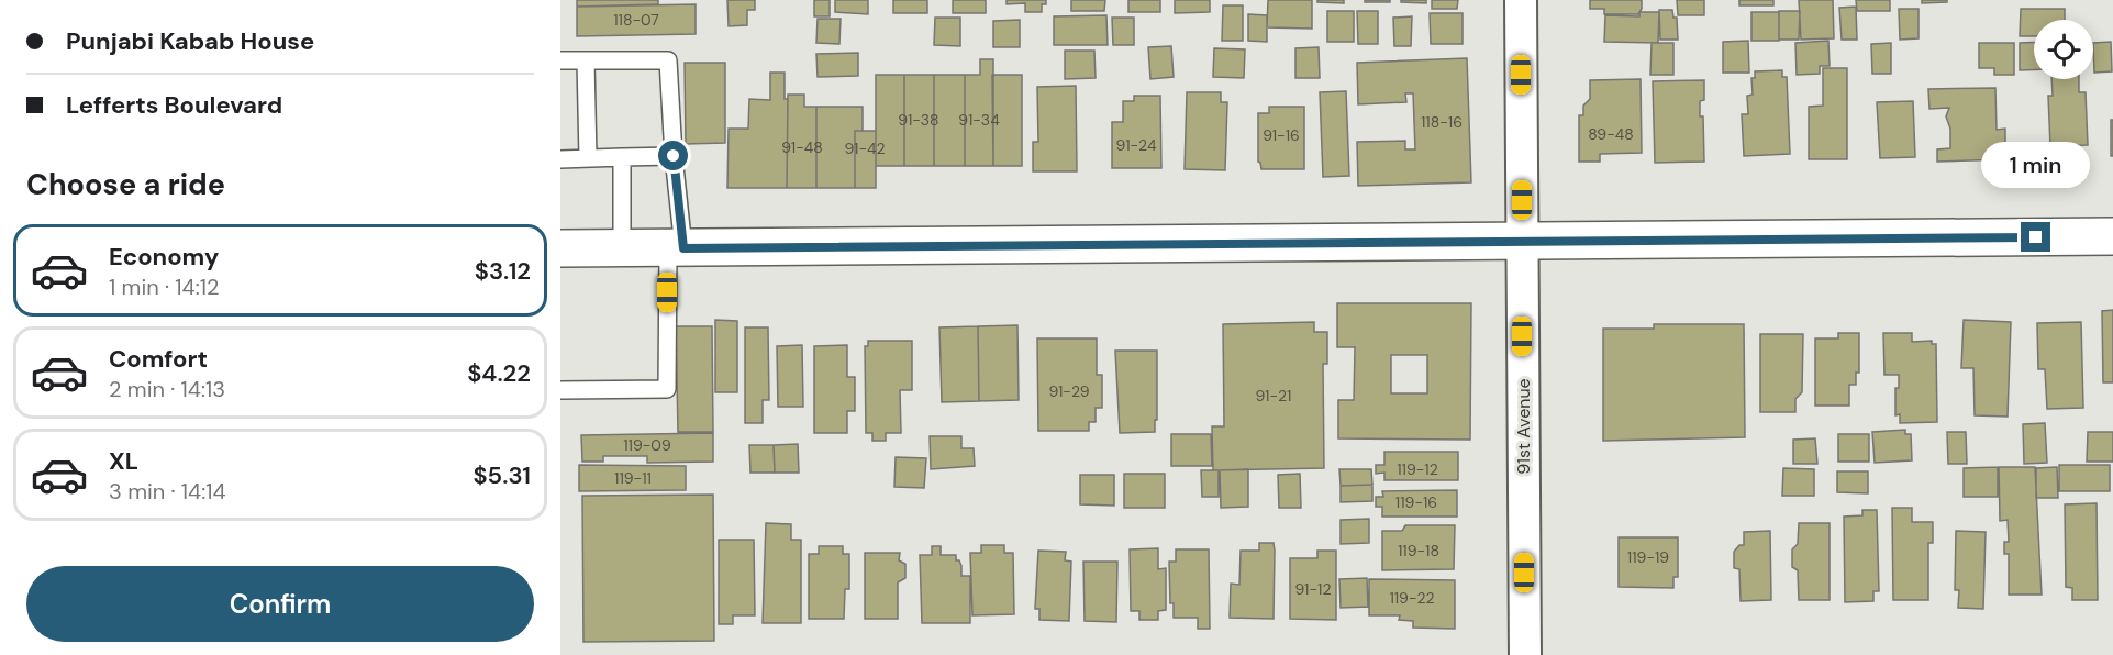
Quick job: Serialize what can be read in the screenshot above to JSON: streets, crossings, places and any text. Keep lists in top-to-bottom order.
{
  "streets": {
    "street": ["91st Avenue"]
  },
  "house_numbers": [
    "118-07",
    "91-38",
    "91-34",
    "118-16",
    "89-48",
    "91-16",
    "91-24",
    "91-48",
    "91-42",
    "91-29",
    "91-21",
    "119-09",
    "119-12",
    "119-11",
    "119-16",
    "119-18",
    "119-19",
    "91-12",
    "119-22"
  ],
  "page": {
    "banner": ["Punjabi Kabab House", "Lefferts Boulevard"],
    "bubble": "1 min",
    "heading": "Choose a ride",
    "list": [
      {
        "name": "Economy",
        "note": "1 min · 14:12",
        "value": "$3.12"
      },
      {
        "name": "Comfort",
        "note": "2 min · 14:13",
        "value": "$4.22"
      },
      {
        "name": "XL",
        "note": "3 min · 14:14",
        "value": "$5.31"
      }
    ],
    "buttons": "Confirm"
  }
}
